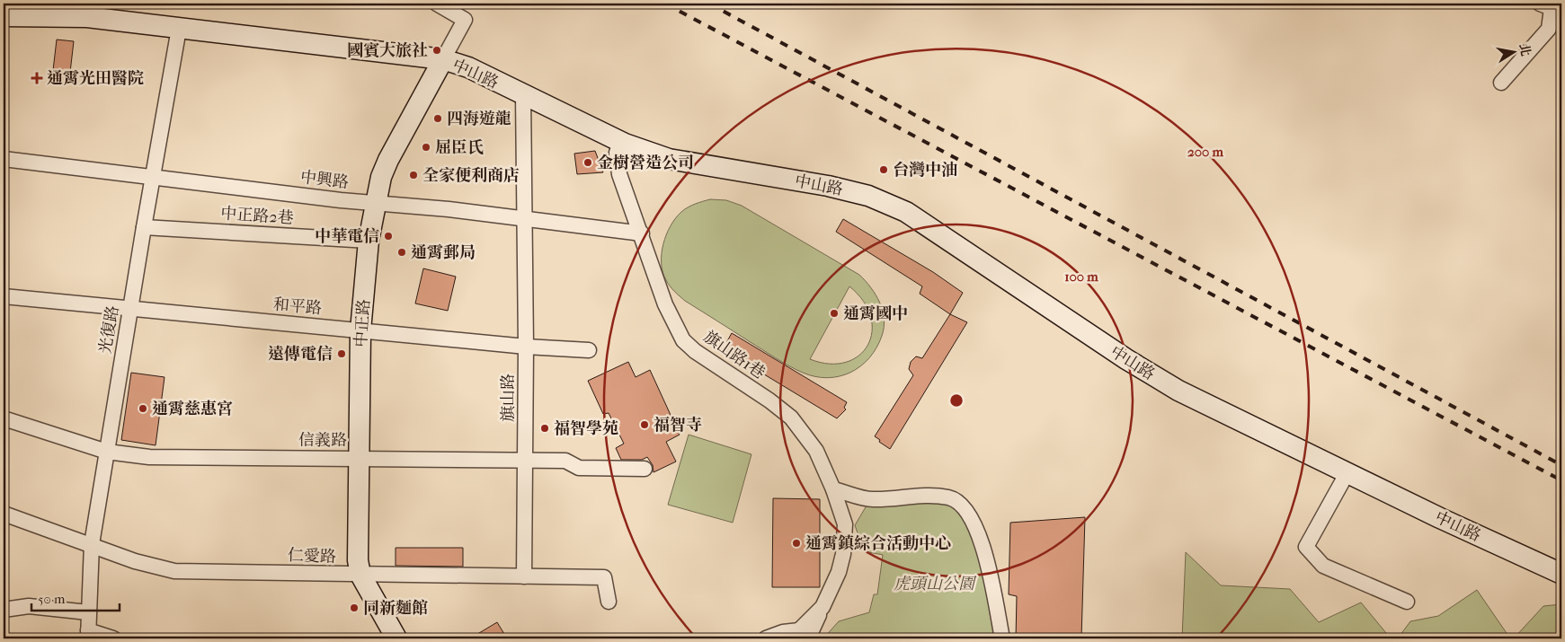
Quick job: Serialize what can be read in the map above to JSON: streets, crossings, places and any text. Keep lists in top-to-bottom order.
{
  "streets": {
    "street": [
      "中山路",
      "中興路",
      "中正路2巷",
      "和平路",
      "中正路",
      "光復路",
      "旗山路1巷",
      "旗山路",
      "信義路",
      "仁愛路"
    ]
  },
  "crossings": [
    ["中山路", "中正路"],
    ["中山路", "光復路"],
    ["中山路", "旗山路1巷"],
    ["中山路", "旗山路"],
    ["中興路", "中正路"],
    ["中興路", "光復路"],
    ["中興路", "旗山路1巷"],
    ["中興路", "旗山路"],
    ["中正路2巷", "中正路"],
    ["中正路2巷", "光復路"],
    ["和平路", "中正路"],
    ["和平路", "光復路"],
    ["和平路", "旗山路"],
    ["中正路", "信義路"],
    ["中正路", "仁愛路"],
    ["光復路", "信義路"],
    ["光復路", "仁愛路"],
    ["旗山路", "信義路"],
    ["旗山路", "仁愛路"]
  ],
  "parks": ["虎頭山公園"],
  "places": {
    "other": [
      "國賓大旅社",
      "四海遊龍",
      "屈臣氏",
      "金樹營造公司",
      "台灣中油",
      "全家便利商店",
      "中華電信",
      "通霄郵局",
      "通霄國中",
      "遠傳電信",
      "通霄慈惠宮",
      "福智寺",
      "福智學苑",
      "通霄鎮綜合活動中心",
      "同新麵館"
    ],
    "health": ["通霄光田醫院"]
  },
  "scale_bar": "50 m",
  "north": "right",
  "rings": ["200 m", "100 m"]
}
